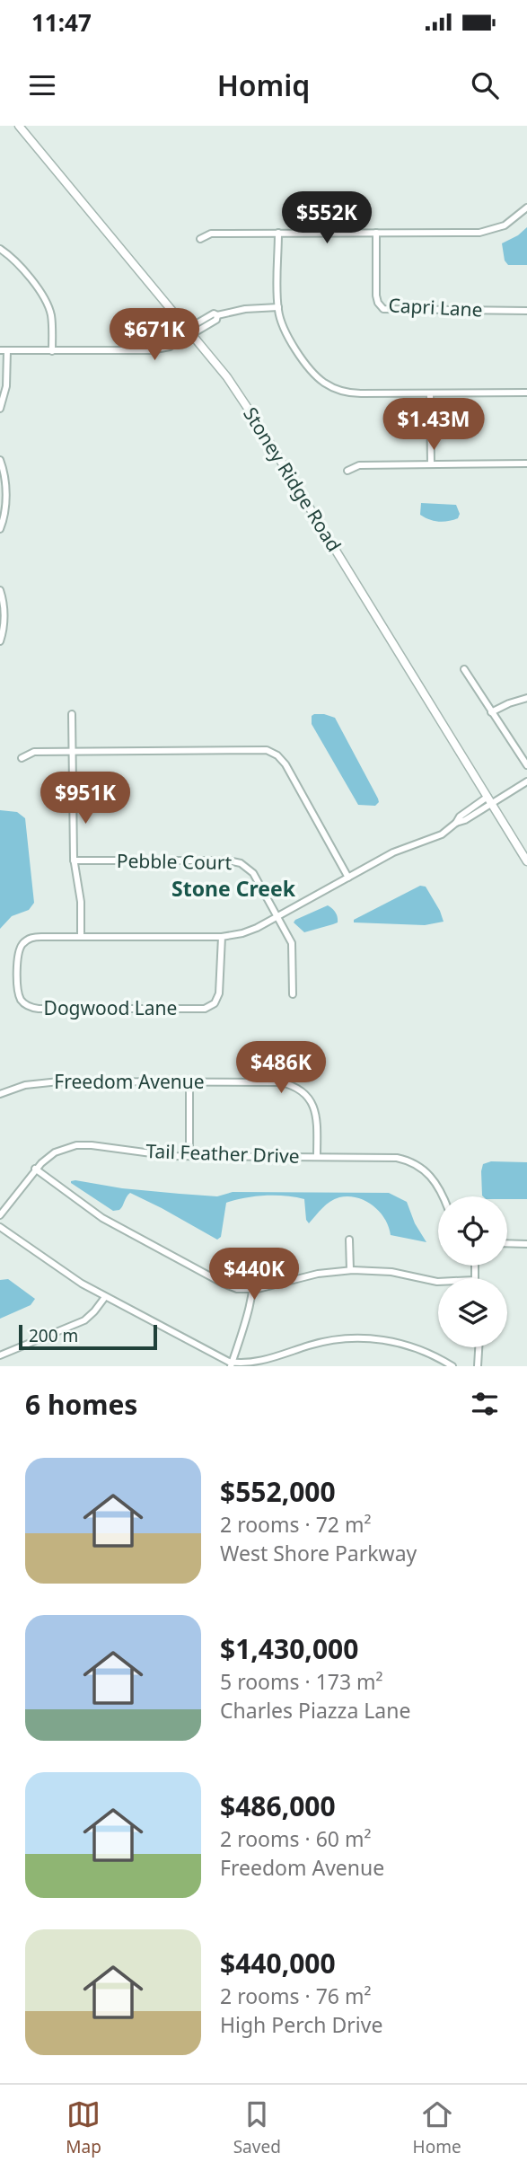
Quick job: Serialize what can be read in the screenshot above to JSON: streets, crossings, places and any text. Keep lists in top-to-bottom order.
{
  "streets": {
    "street": [
      "Capri Lane",
      "Stoney Ridge Road",
      "Pebble Court",
      "Dogwood Lane",
      "Freedom Avenue",
      "Tail Feather Drive"
    ]
  },
  "crossings": [
    ["Freedom Avenue", "Tail Feather Drive"]
  ],
  "districts": ["Stone Creek"],
  "scale_bar": "200 m",
  "page": {
    "status": "11:47",
    "header": "Homiq",
    "price": [
      "$552K",
      "$671K",
      "$1.43M",
      "$951K",
      "$486K",
      "$440K"
    ],
    "scale": "200 m",
    "heading": "6 homes",
    "list": [
      {
        "name": "$552,000",
        "note": "2 rooms · 72 m² · West Shore Parkway"
      },
      {
        "name": "$1,430,000",
        "note": "5 rooms · 173 m² · Charles Piazza Lane"
      },
      {
        "name": "$486,000",
        "note": "2 rooms · 60 m² · Freedom Avenue"
      },
      {
        "name": "$440,000",
        "note": "2 rooms · 76 m² · High Perch Drive"
      }
    ],
    "tabs": ["Map", "Saved", "Home"]
  }
}
